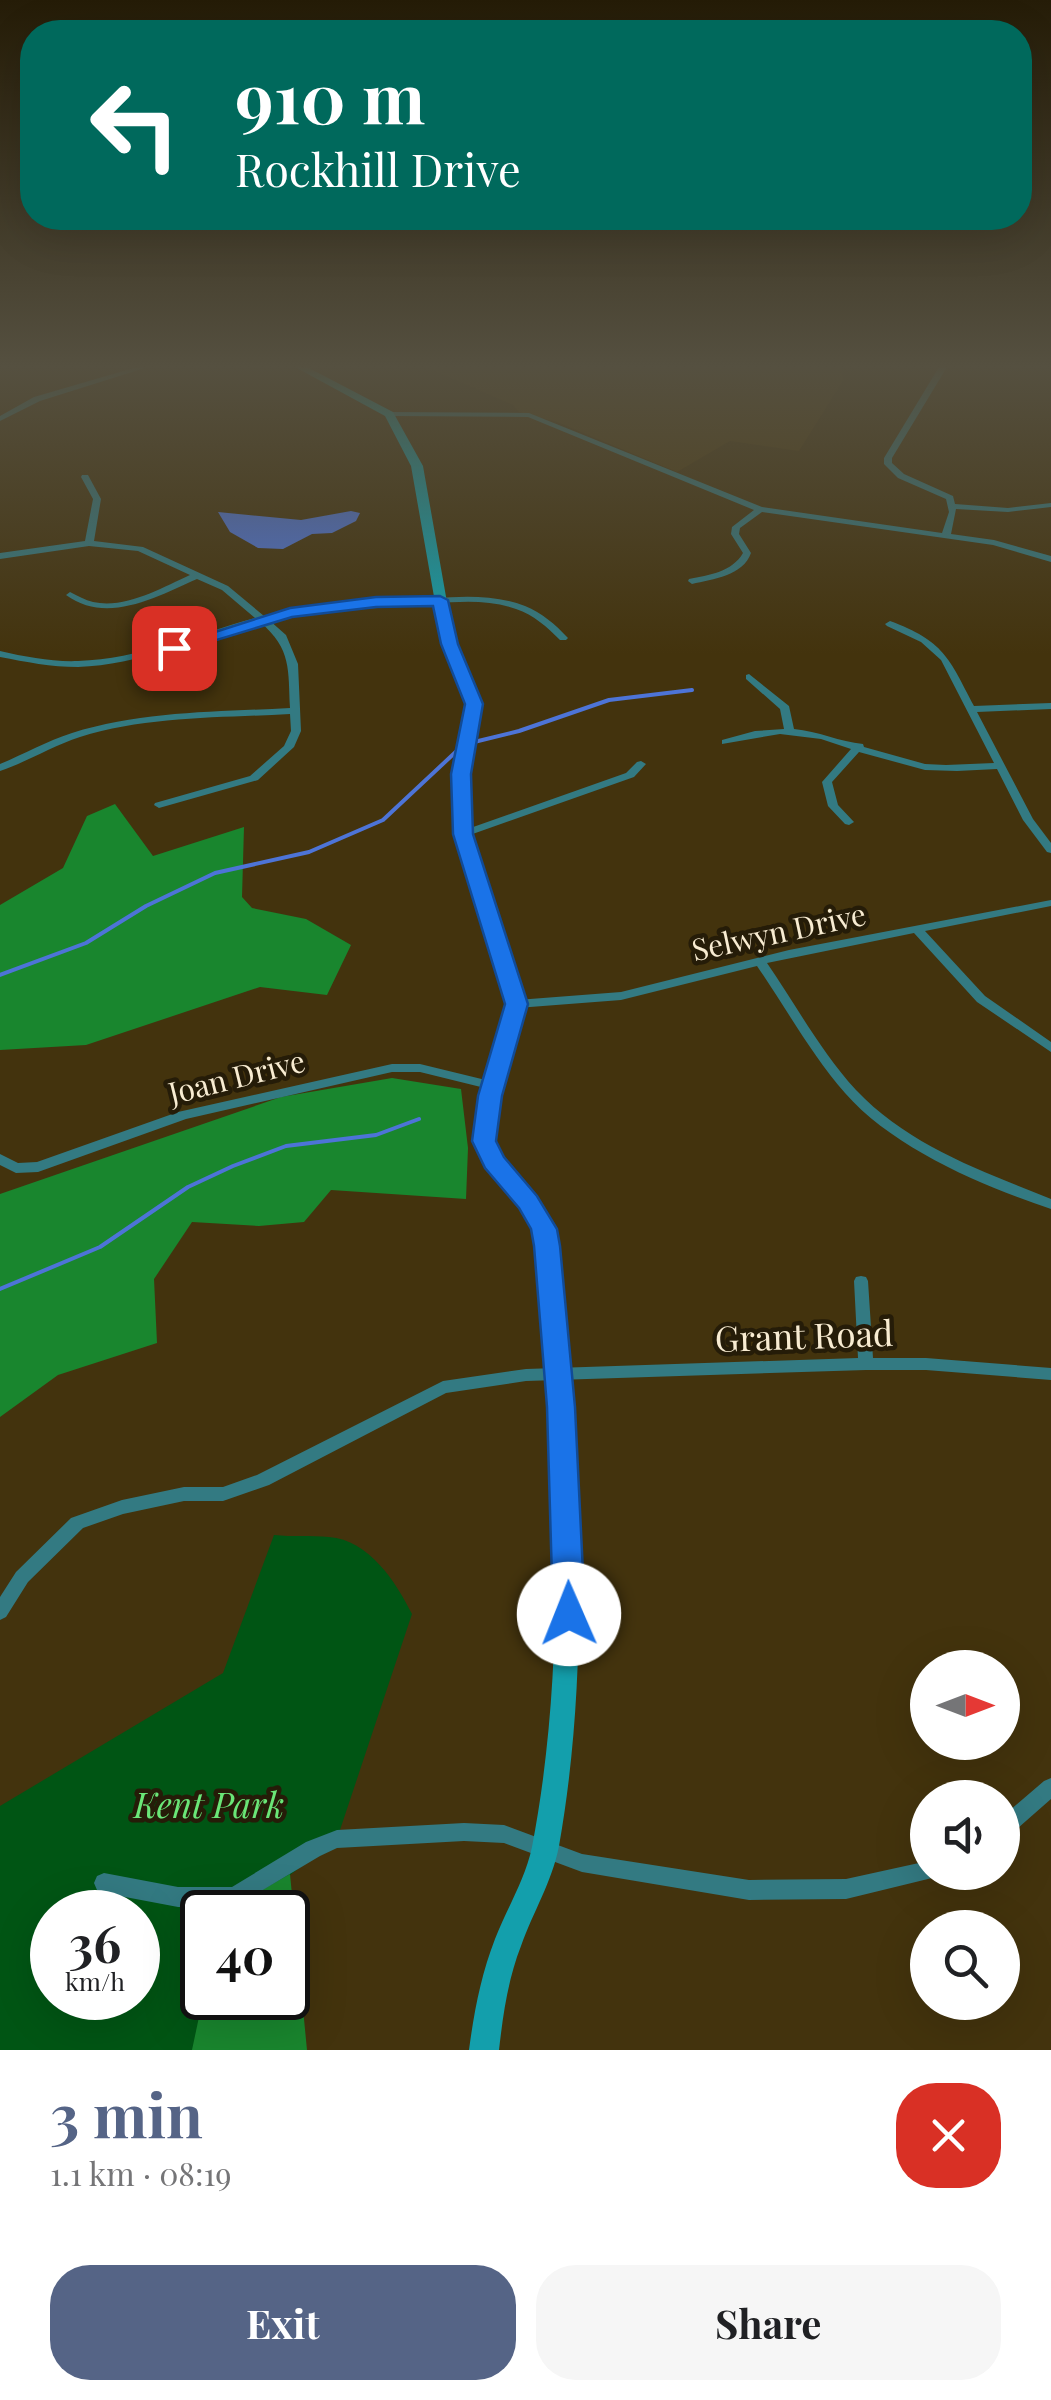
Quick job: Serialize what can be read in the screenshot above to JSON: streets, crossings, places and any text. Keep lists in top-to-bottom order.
{
  "streets": {
    "street": ["Selwyn Drive", "Joan Drive", "Grant Road"]
  },
  "parks": ["Kent Park"],
  "north": "right",
  "page": {
    "turn": ["910 m", "Rockhill Drive"],
    "speed": "36 km/h",
    "limit": "40",
    "heading": ["3 min", "1.1 km · 08:19"],
    "buttons": ["Exit", "Share"]
  }
}
